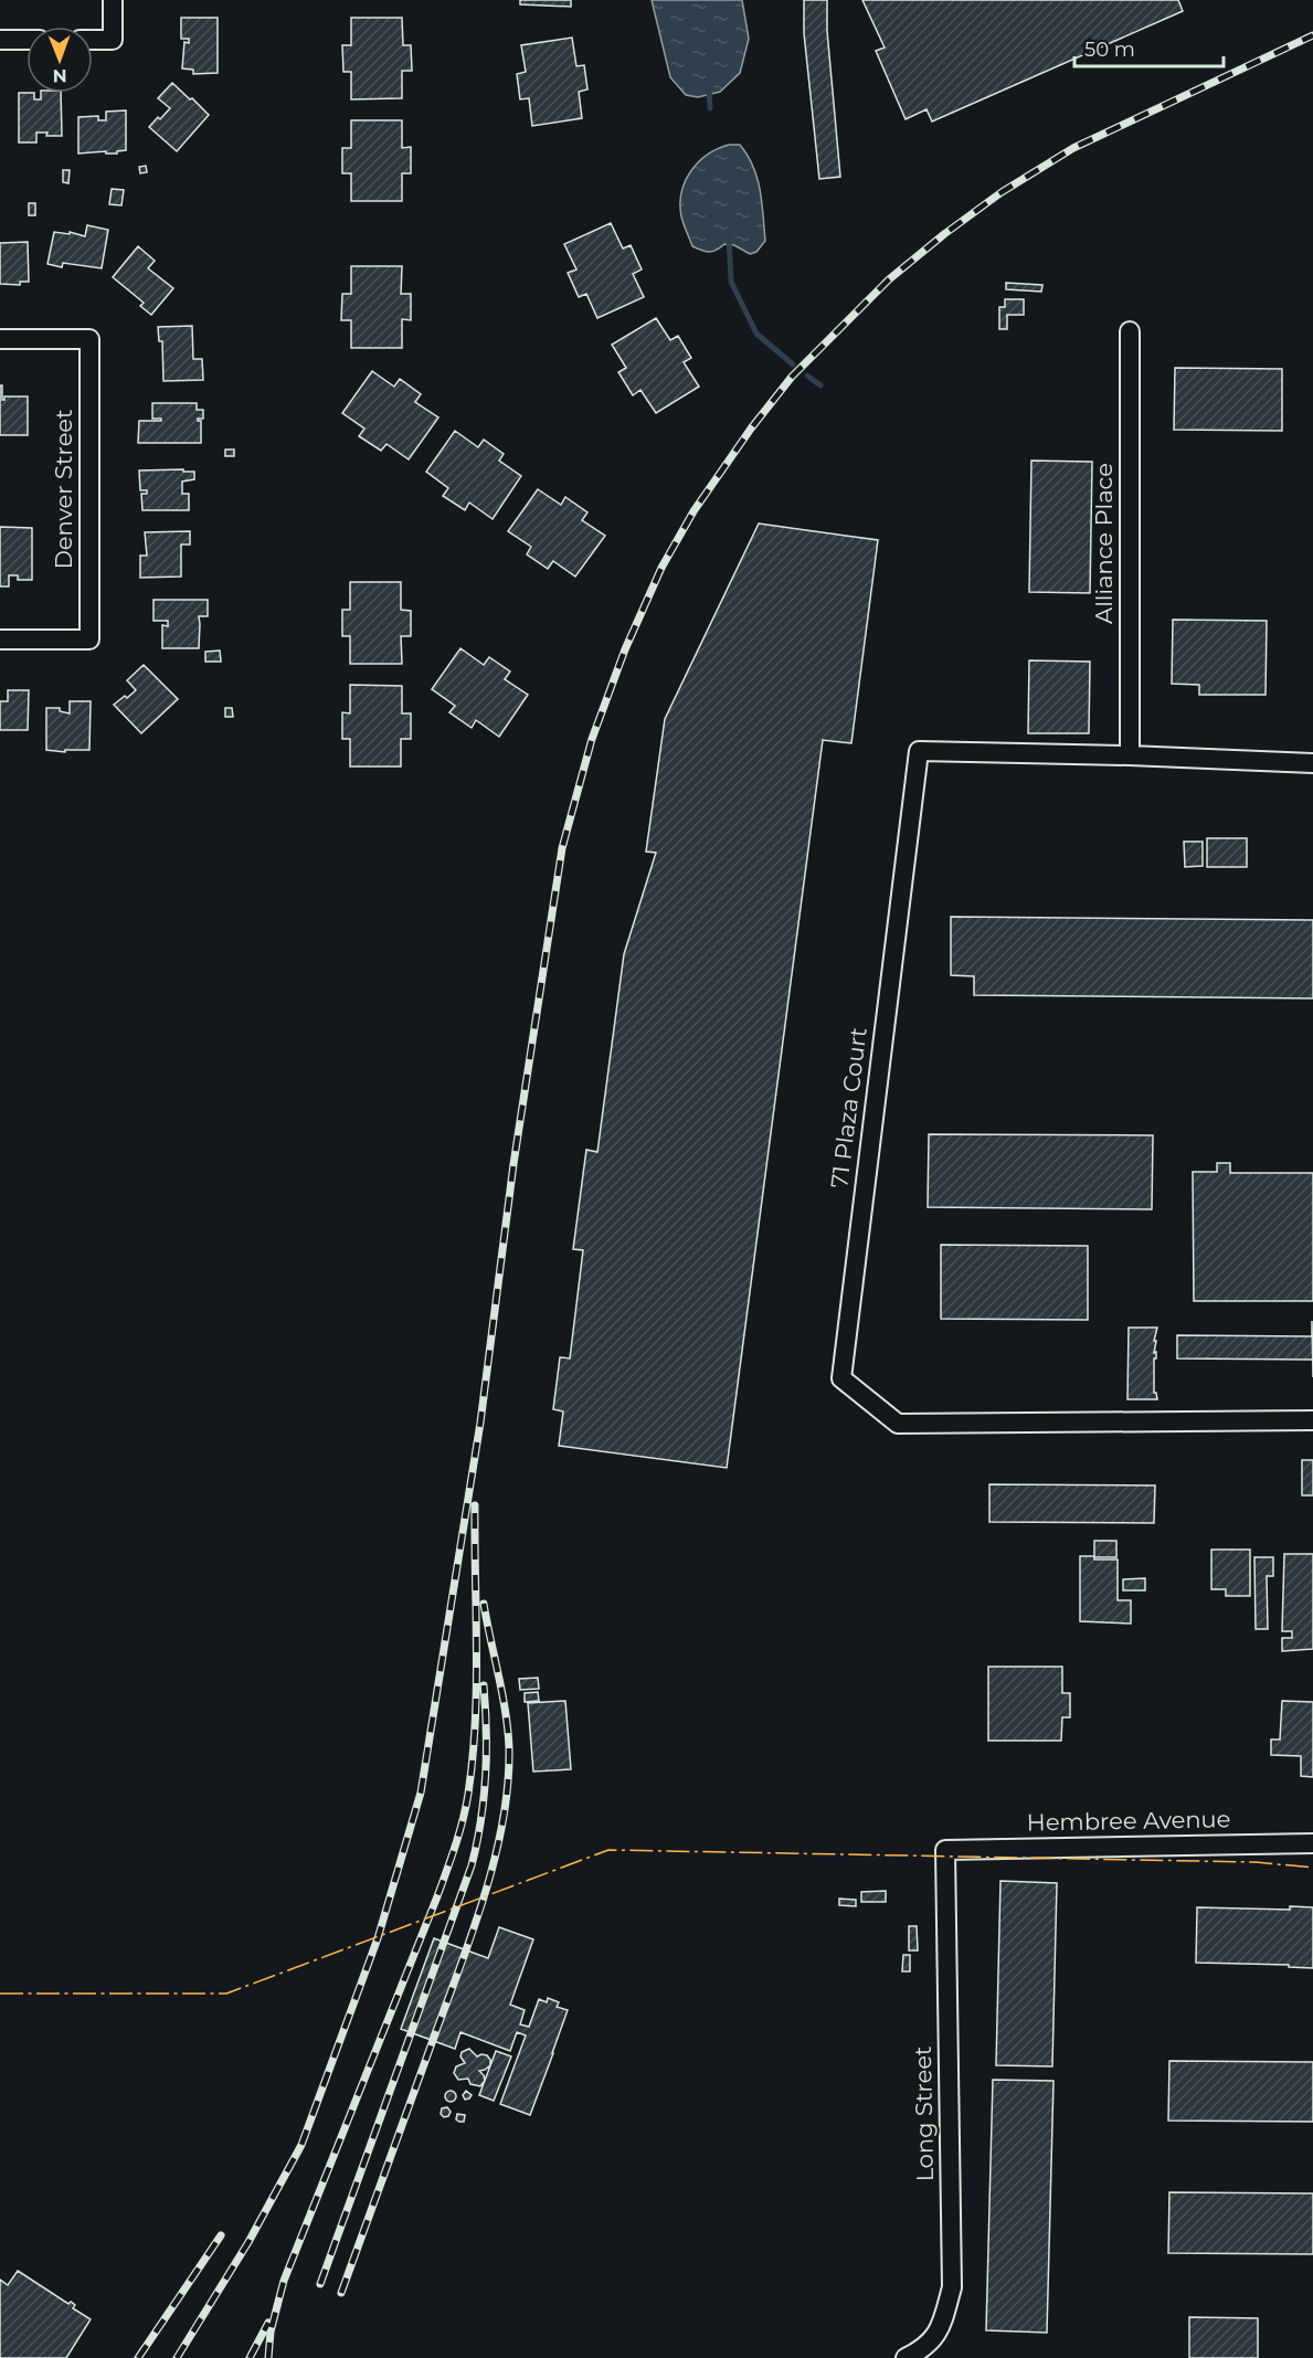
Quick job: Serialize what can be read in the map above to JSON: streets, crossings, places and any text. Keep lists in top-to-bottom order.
{
  "streets": {
    "street": [
      "Denver Street",
      "Alliance Place",
      "71 Plaza Court",
      "Hembree Avenue",
      "Long Street"
    ]
  },
  "crossings": [
    ["Alliance Place", "71 Plaza Court"],
    ["Hembree Avenue", "Long Street"]
  ],
  "scale_bar": "50 m",
  "north": "bottom"
}
